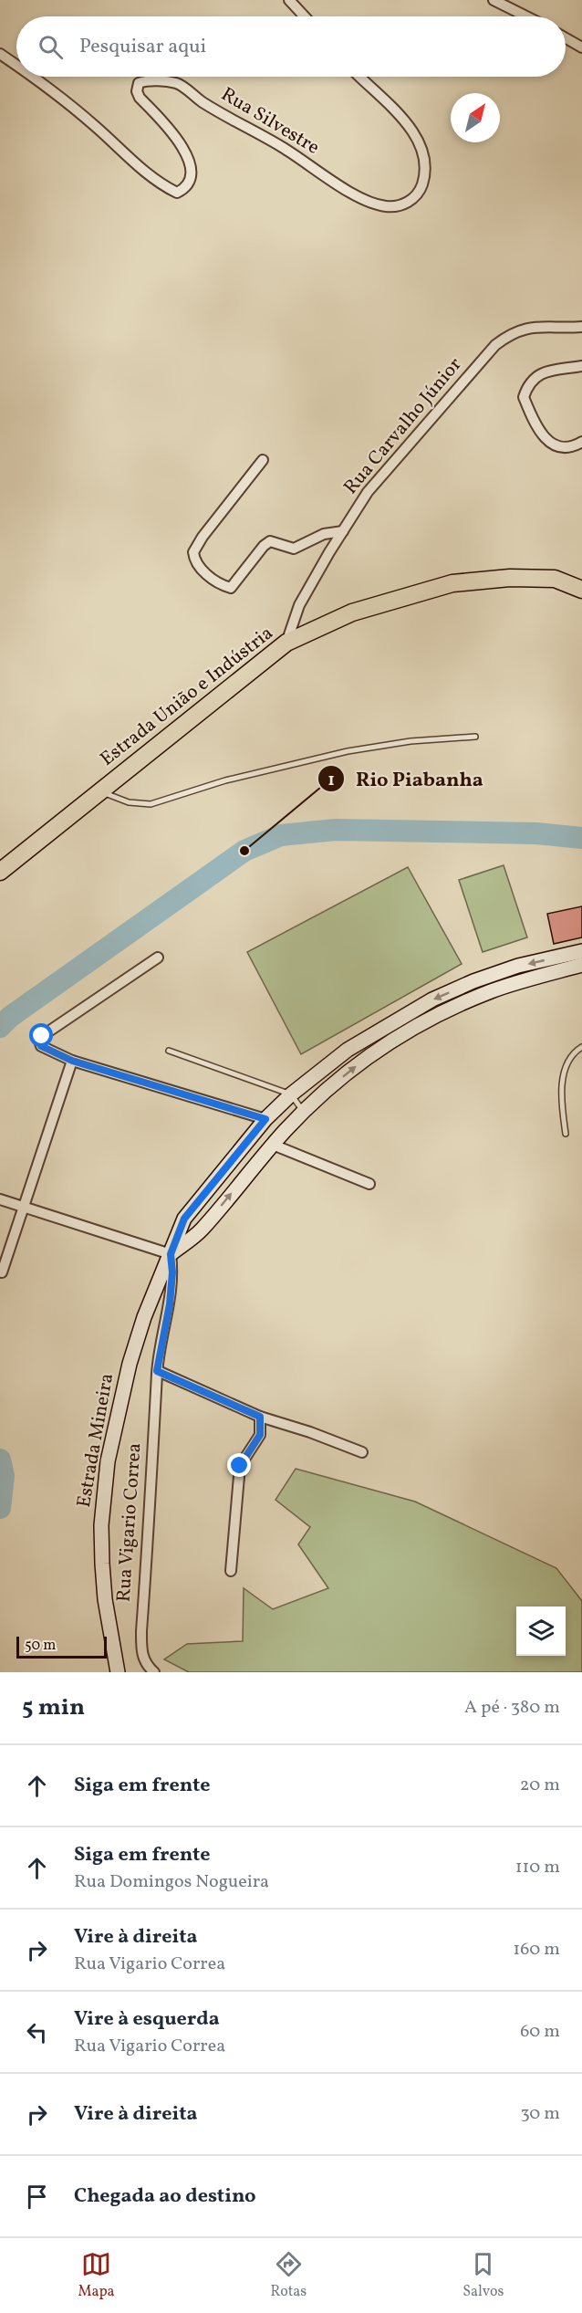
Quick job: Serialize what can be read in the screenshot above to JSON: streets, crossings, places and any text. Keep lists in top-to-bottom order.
{
  "streets": {
    "main road": ["Estrada União e Indústria"],
    "street": [
      "Rua Silvestre",
      "Rua Carvalho Júnior",
      "Estrada Mineira",
      "Rua Vigario Correa"
    ]
  },
  "crossings": [
    ["Rua Carvalho Júnior", "Estrada União e Indústria"],
    ["Estrada Mineira", "Rua Vigario Correa"]
  ],
  "places": ["Rio Piabanha"],
  "scale_bar": "50 m",
  "north": "top right",
  "page": {
    "search": "Pesquisar aqui",
    "scale": "50 m",
    "heading": ["5 min", "A pé · 380 m"],
    "list": [
      ["Siga em frente", "20 m"],
      ["Siga em frente", "Rua Domingos Nogueira", "110 m"],
      ["Vire à direita", "Rua Vigario Correa", "160 m"],
      ["Vire à esquerda", "Rua Vigario Correa", "60 m"],
      ["Vire à direita", "30 m"],
      "Chegada ao destino"
    ],
    "nav": ["Mapa", "Rotas", "Salvos"]
  }
}
